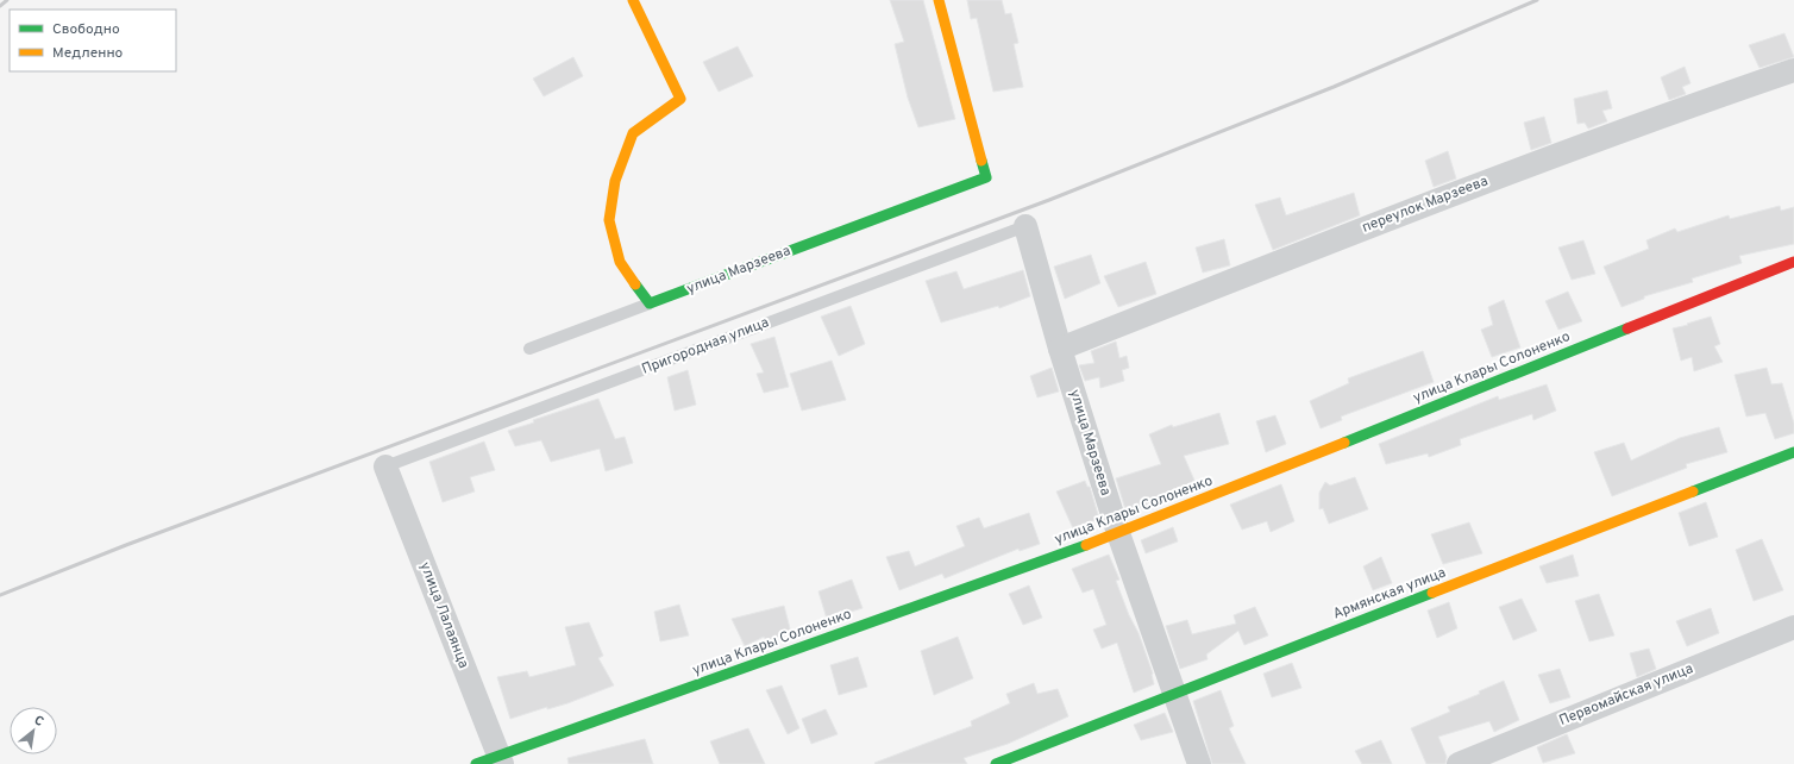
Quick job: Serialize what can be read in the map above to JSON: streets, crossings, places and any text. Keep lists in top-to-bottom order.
{
  "streets": {
    "street": [
      "переулок Марзеева",
      "улица Марзеева",
      "улица Клары Солоненко",
      "Армянская улица",
      "улица Лалаянца",
      "Первомайская улица"
    ],
    "lane": ["Пригородная улица"]
  },
  "crossings": [
    ["переулок Марзеева", "улица Марзеева"],
    ["улица Марзеева", "Пригородная улица"],
    ["улица Марзеева", "улица Клары Солоненко"],
    ["улица Марзеева", "Армянская улица"],
    ["Пригородная улица", "улица Лалаянца"],
    ["улица Клары Солоненко", "улица Лалаянца"]
  ],
  "legend": ["Свободно", "Медленно"],
  "north": "top right"
}
